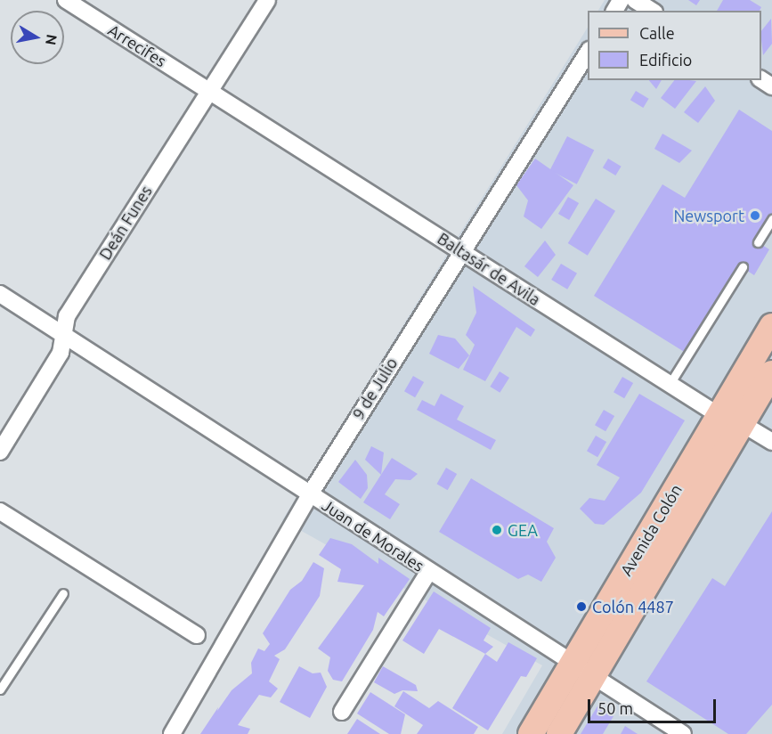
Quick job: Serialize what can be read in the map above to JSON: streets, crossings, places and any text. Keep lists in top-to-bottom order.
{
  "streets": {
    "main road": ["Avenida Colón"],
    "street": [
      "Arrecifes",
      "Deán Funes",
      "Baltasár de Avila",
      "9 de Julio",
      "Juan de Morales"
    ]
  },
  "crossings": [
    ["Arrecifes", "Deán Funes"],
    ["Arrecifes", "Baltasár de Avila"],
    ["Deán Funes", "Baltasár de Avila"],
    ["Deán Funes", "Juan de Morales"],
    ["Baltasár de Avila", "9 de Julio"],
    ["Baltasár de Avila", "Avenida Colón"],
    ["9 de Julio", "Juan de Morales"],
    ["Avenida Colón", "Juan de Morales"]
  ],
  "places": ["Newsport", "GEA", "Colón 4487"],
  "legend": ["Calle", "Edificio"],
  "scale_bar": "50 m",
  "north": "right"
}
